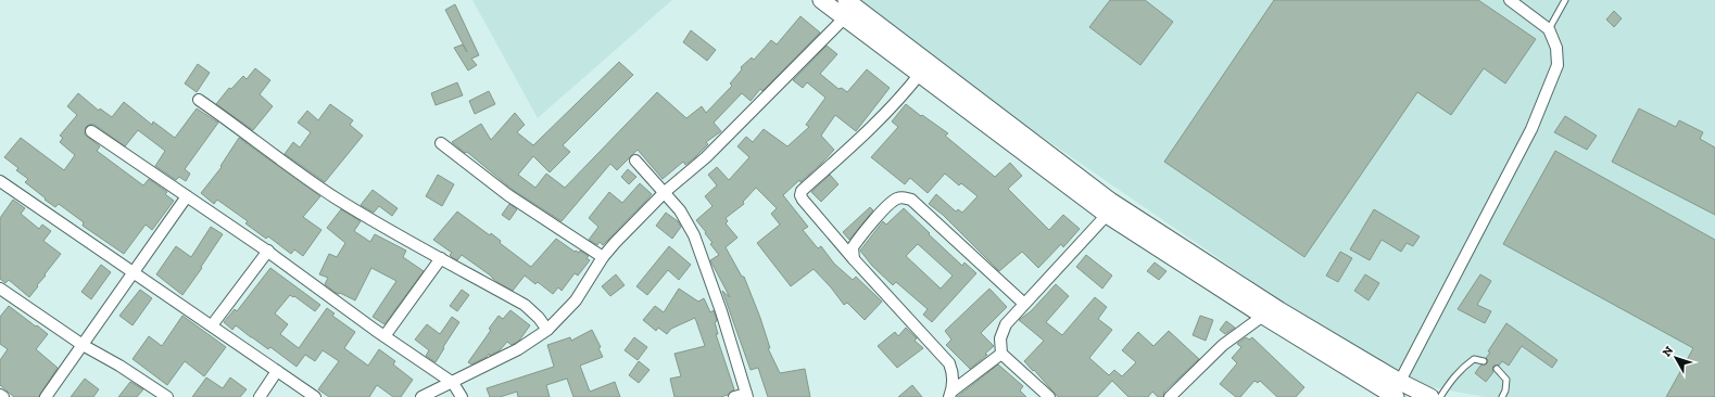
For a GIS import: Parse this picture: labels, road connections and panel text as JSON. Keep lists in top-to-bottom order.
{
  "north": "top left"
}
